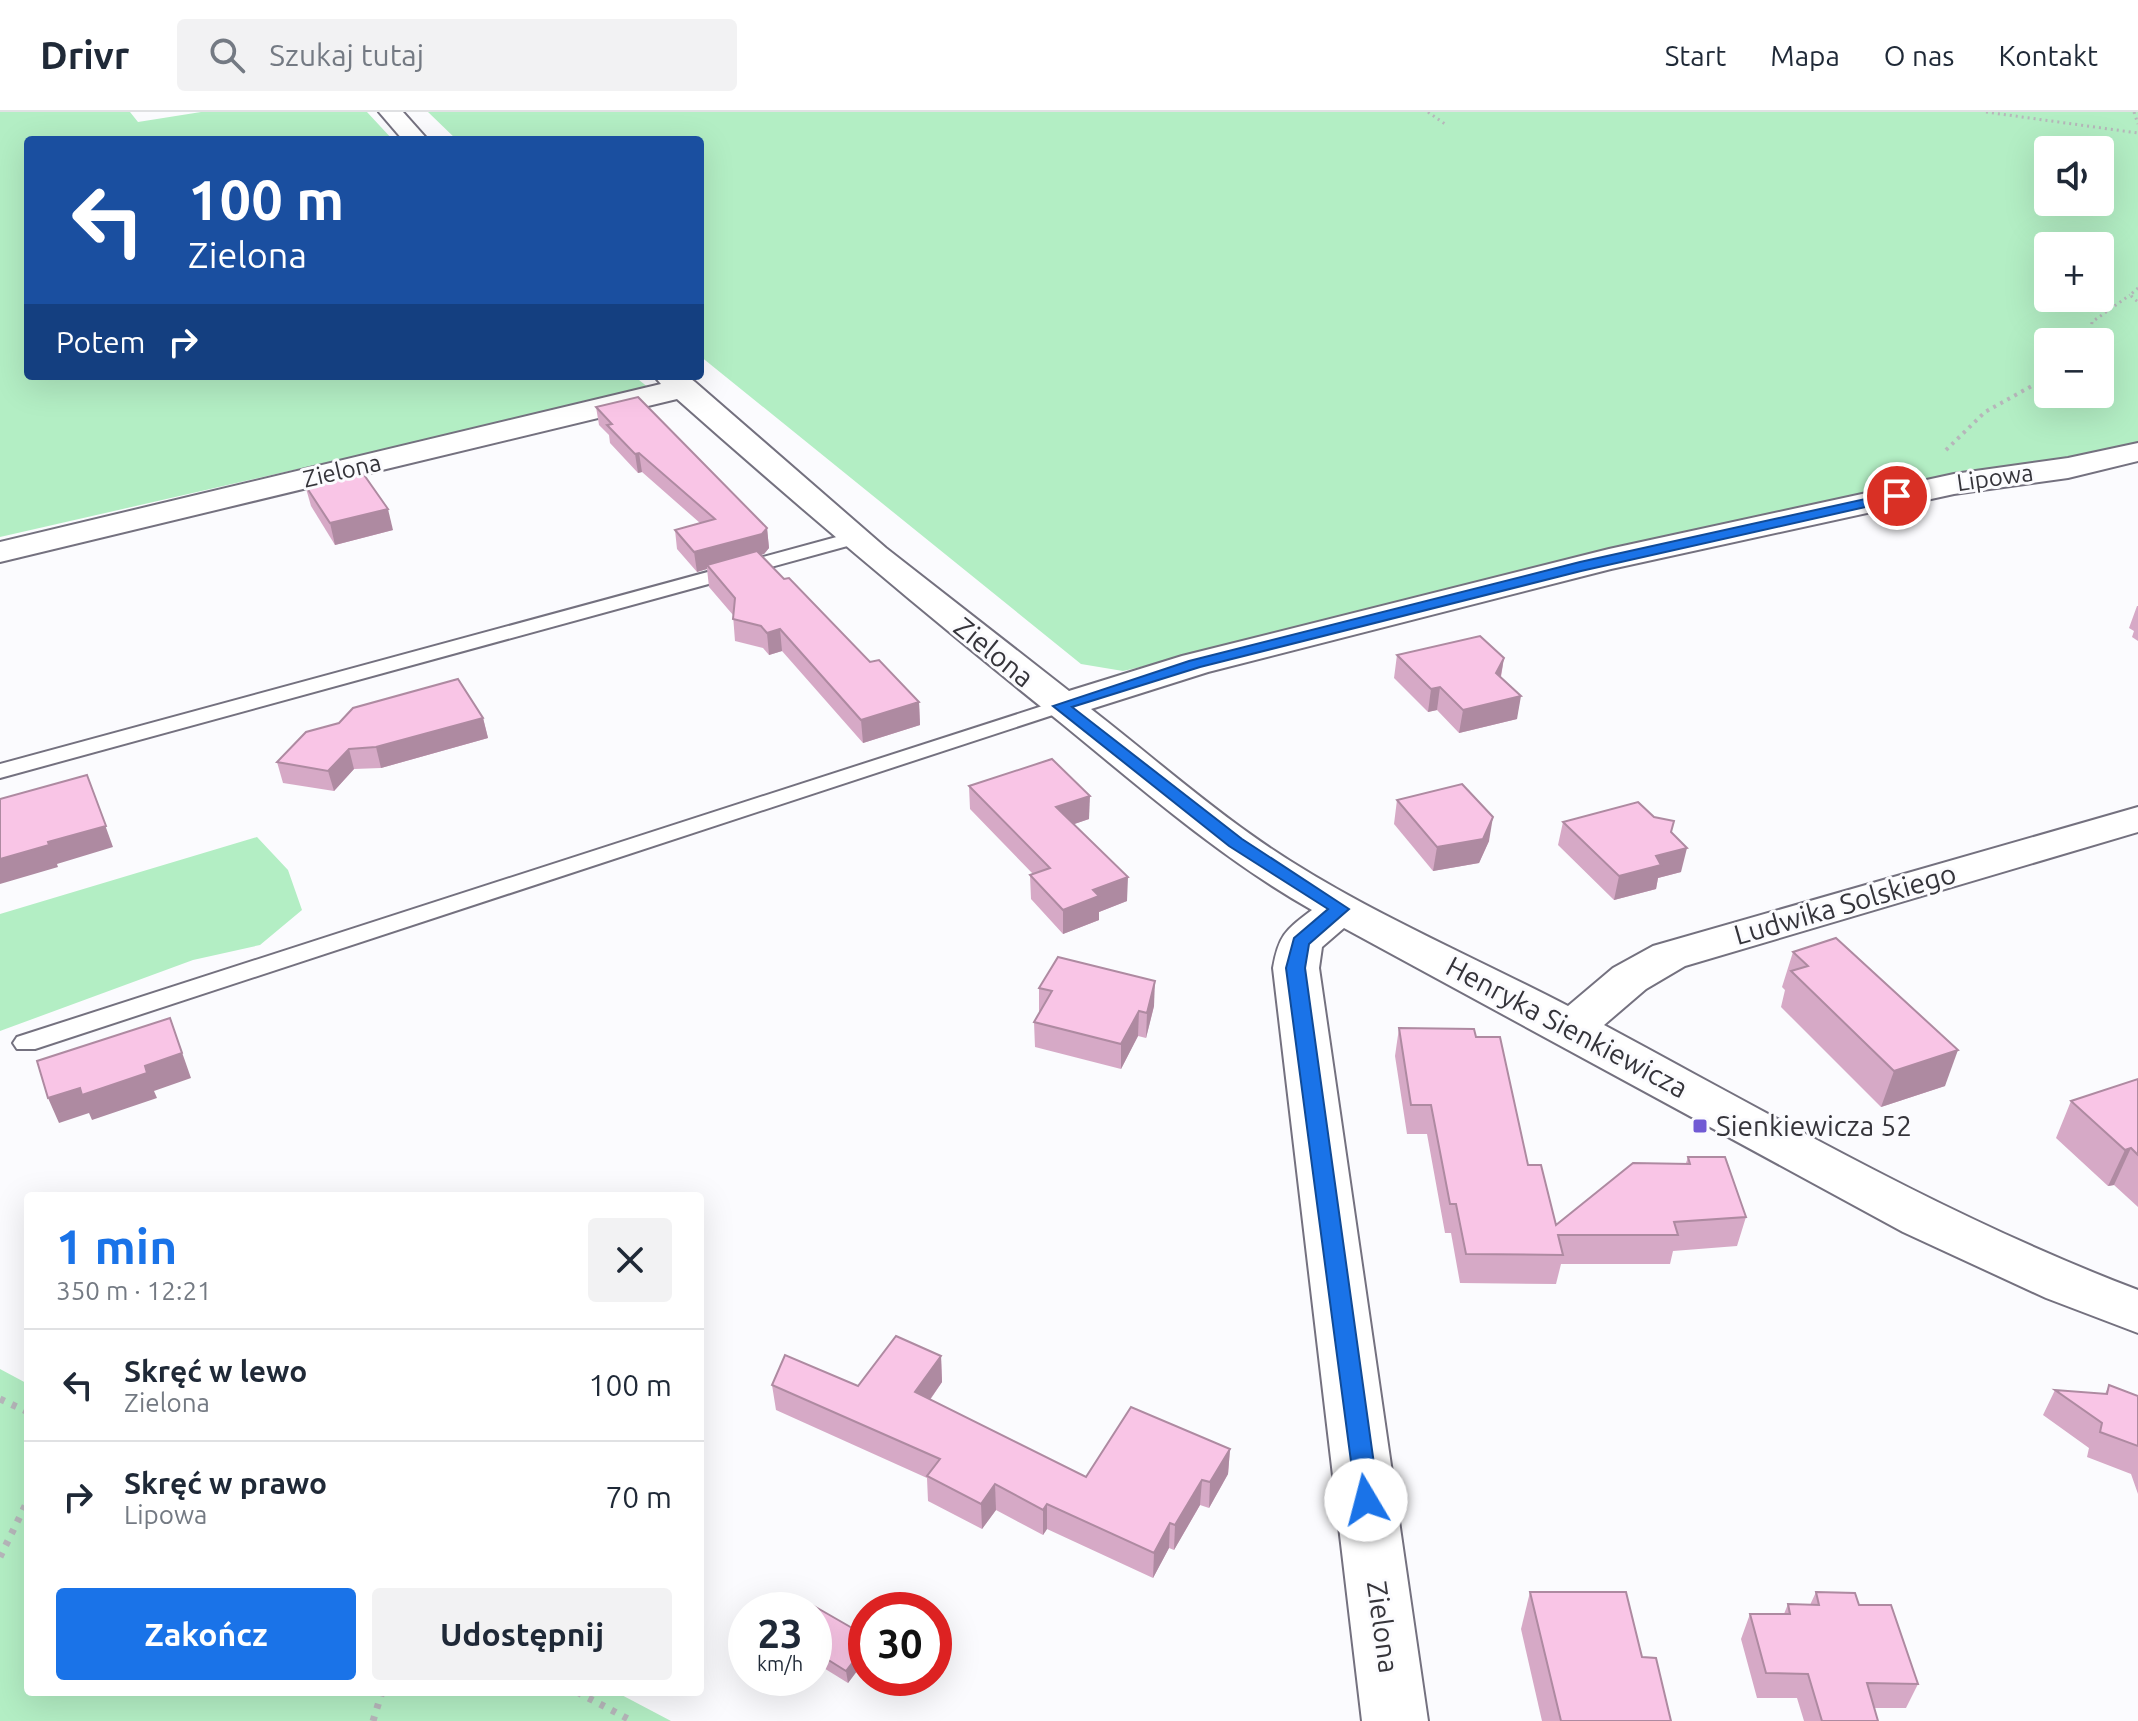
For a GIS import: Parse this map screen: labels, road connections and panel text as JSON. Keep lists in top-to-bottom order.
{
  "streets": {
    "street": [
      "Zielona",
      "Lipowa",
      "Ludwika Solskiego",
      "Henryka Sienkiewicza"
    ]
  },
  "crossings": [
    ["Zielona", "Lipowa"],
    ["Zielona", "Henryka Sienkiewicza"],
    ["Ludwika Solskiego", "Henryka Sienkiewicza"]
  ],
  "places": {
    "transit": ["Sienkiewicza 52"]
  },
  "page": {
    "header": "Drivr",
    "search": "Szukaj tutaj",
    "nav": [
      "Start",
      "Mapa",
      "O nas",
      "Kontakt"
    ],
    "map_buttons": ["+", "−"],
    "turn": ["100 m", "Zielona"],
    "then": "Potem",
    "heading": ["1 min", "350 m · 12:21"],
    "list": [
      {
        "name": "Skręć w lewo",
        "note": "Zielona",
        "value": "100 m"
      },
      {
        "name": "Skręć w prawo",
        "note": "Lipowa",
        "value": "70 m"
      }
    ],
    "buttons": ["Zakończ", "Udostępnij"],
    "speed": "23 km/h",
    "limit": "30"
  }
}
